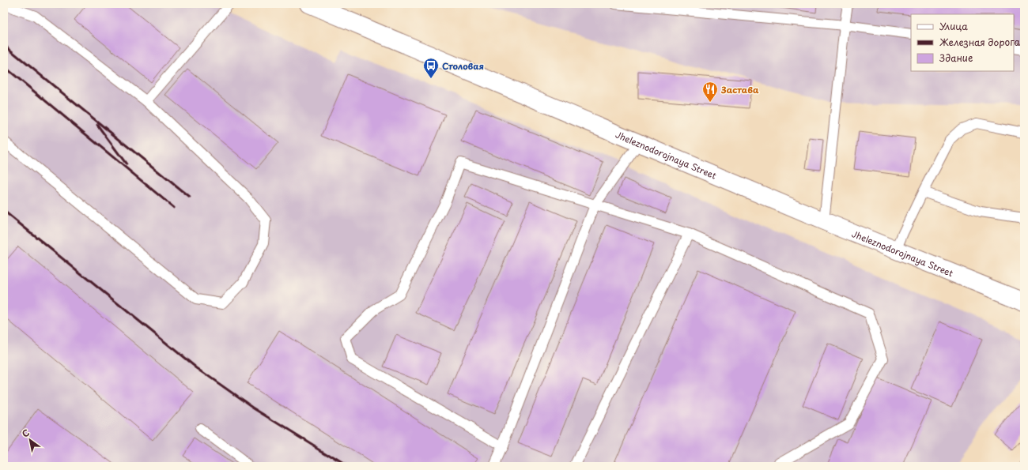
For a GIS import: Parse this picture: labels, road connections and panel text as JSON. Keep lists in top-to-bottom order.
{
  "streets": {
    "street": ["Jheleznodorojnaya Street"]
  },
  "places": {
    "bus stop": ["Столовая"],
    "restaurant": ["Застава"]
  },
  "legend": ["Улица", "Железная дорога", "Здание"],
  "north": "top left"
}
